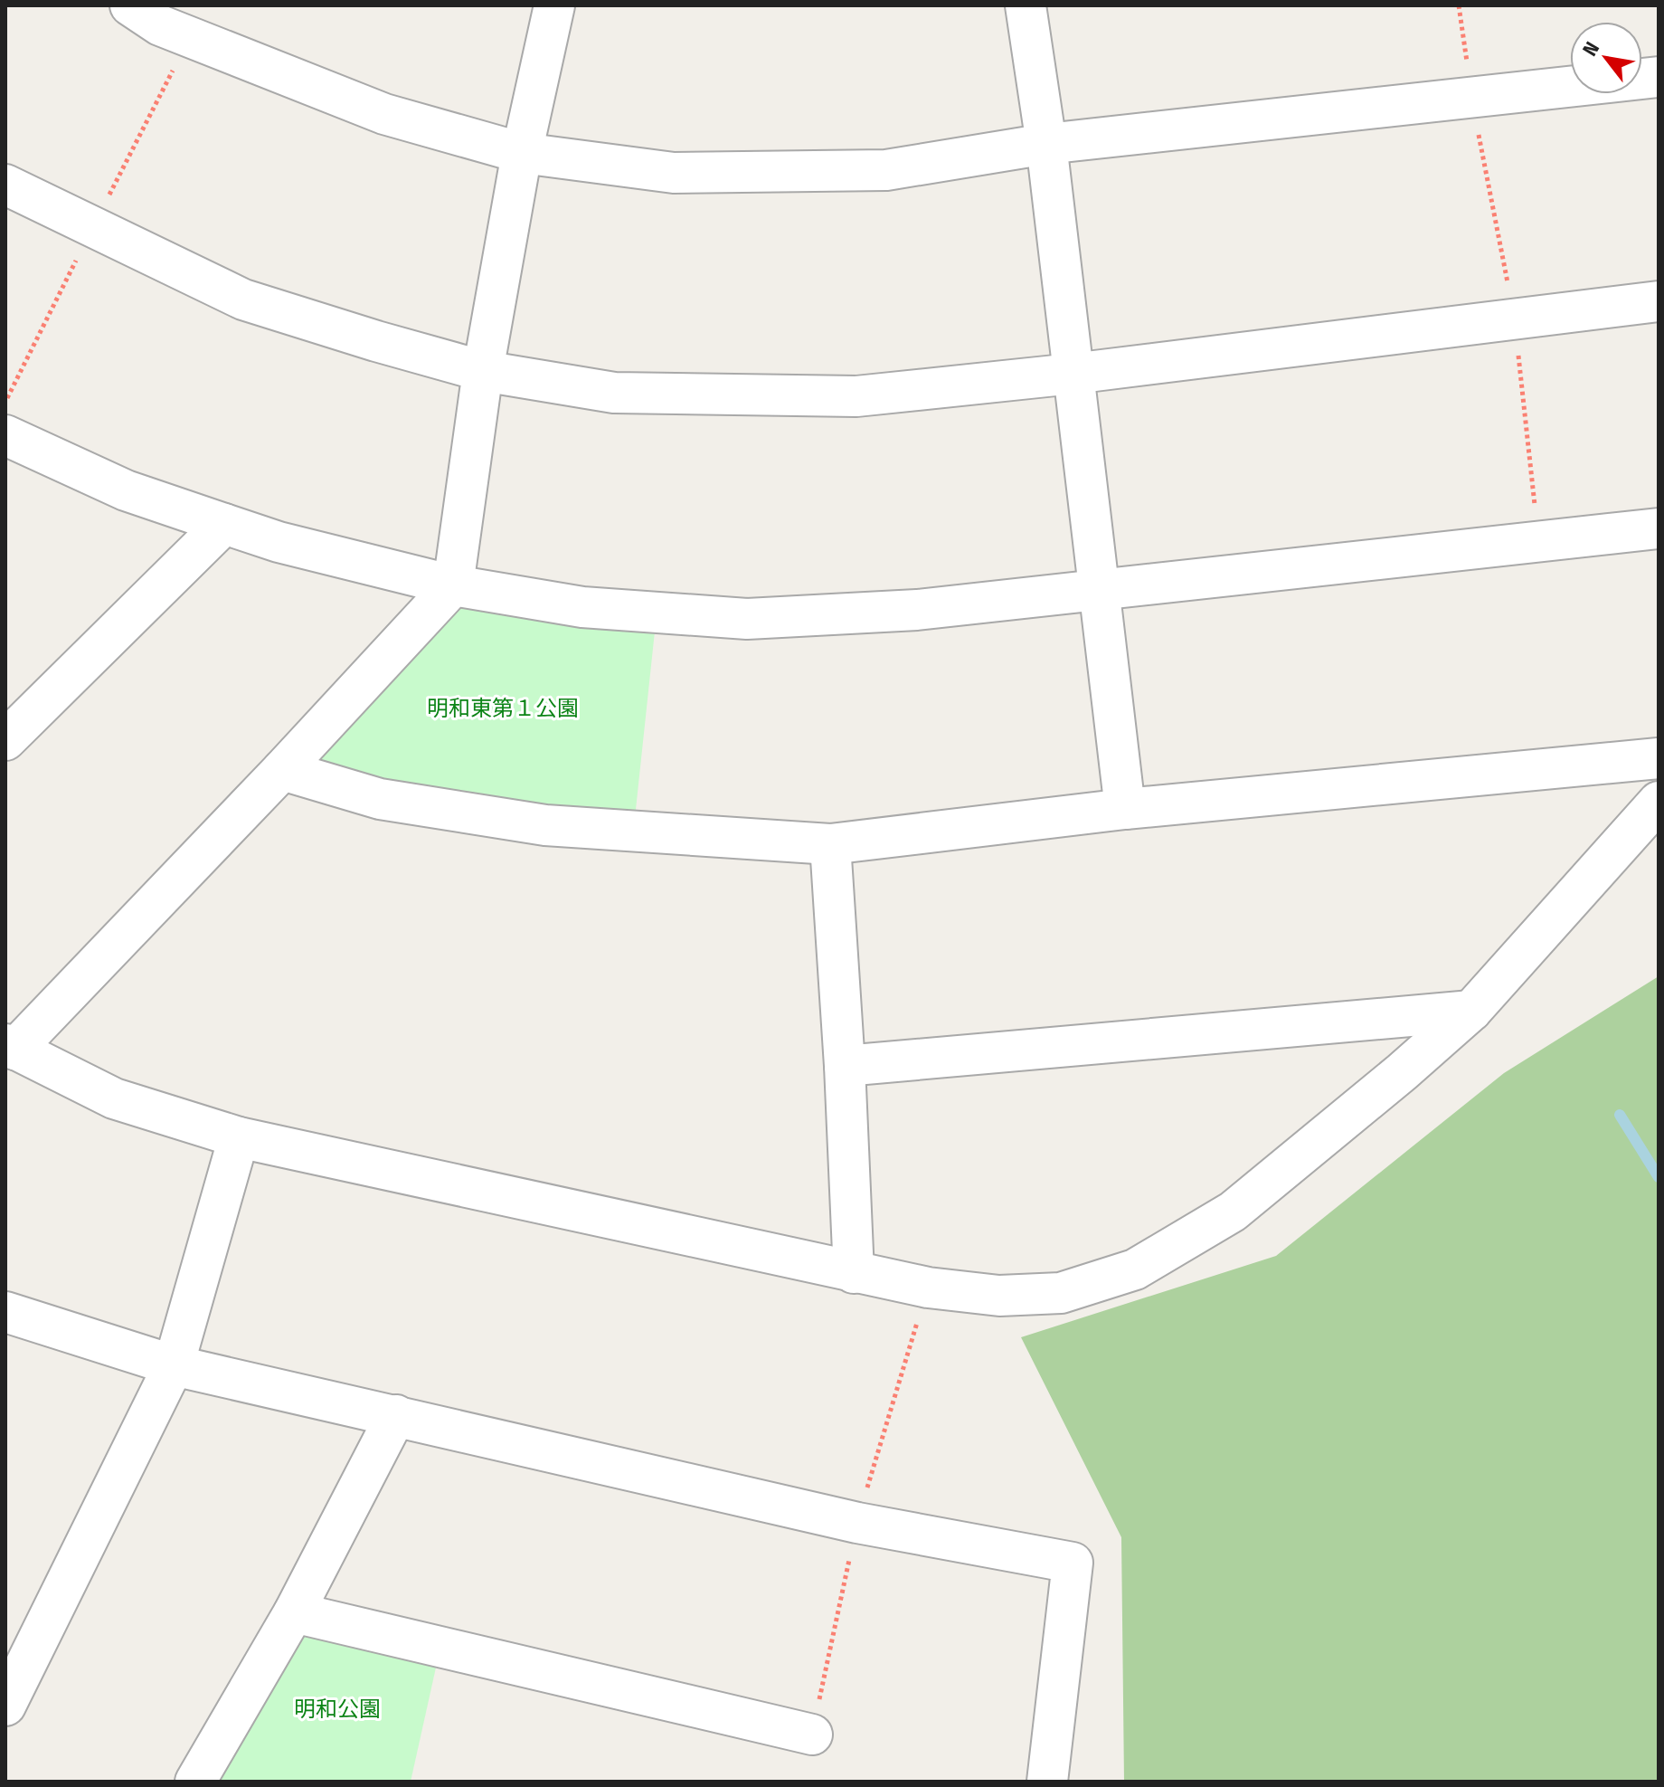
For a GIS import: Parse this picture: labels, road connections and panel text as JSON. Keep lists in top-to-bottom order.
{
  "parks": ["明和東第１公園", "明和公園"],
  "north": "top left"
}
